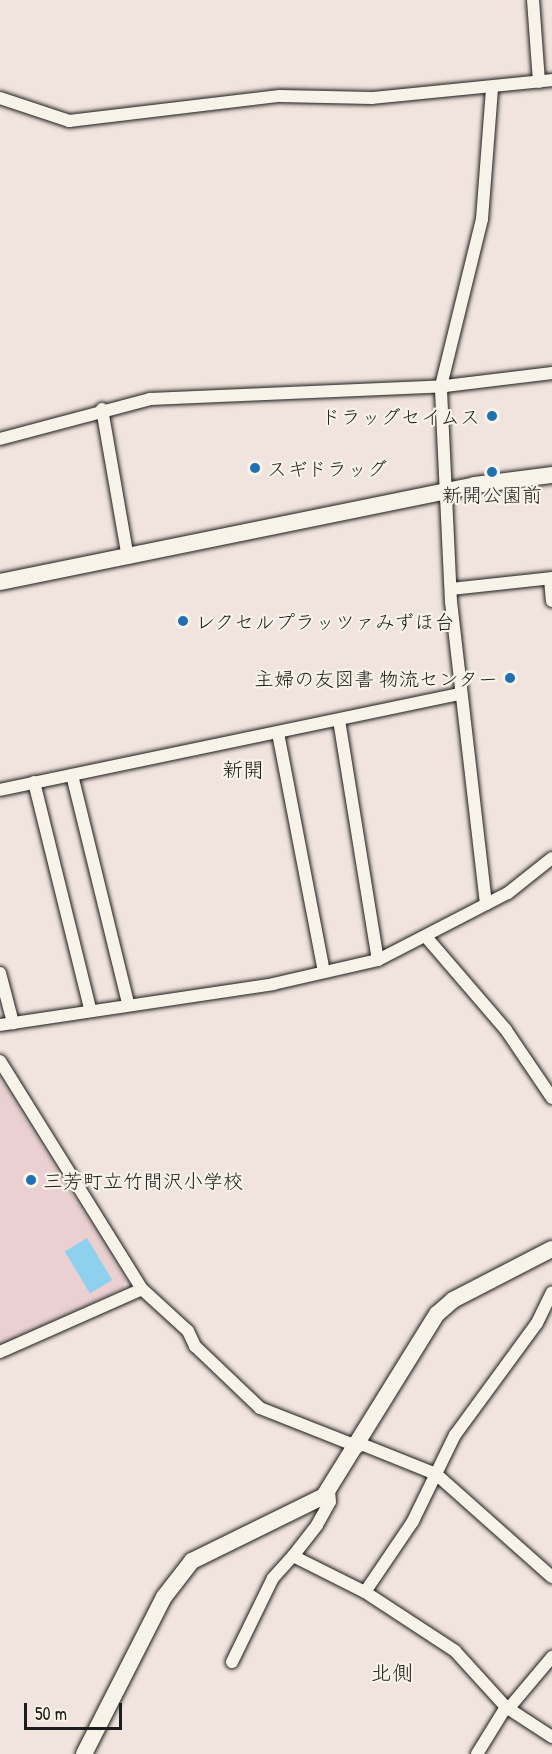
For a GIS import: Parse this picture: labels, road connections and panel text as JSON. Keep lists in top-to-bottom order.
{
  "districts": ["新開", "北側"],
  "places": [
    "ドラッグセイムス",
    "スギドラッグ",
    "新開公園前",
    "レクセルプラッツァみずほ台",
    "主婦の友図書 物流センター",
    "三芳町立竹間沢小学校"
  ],
  "scale_bar": "50 m"
}
